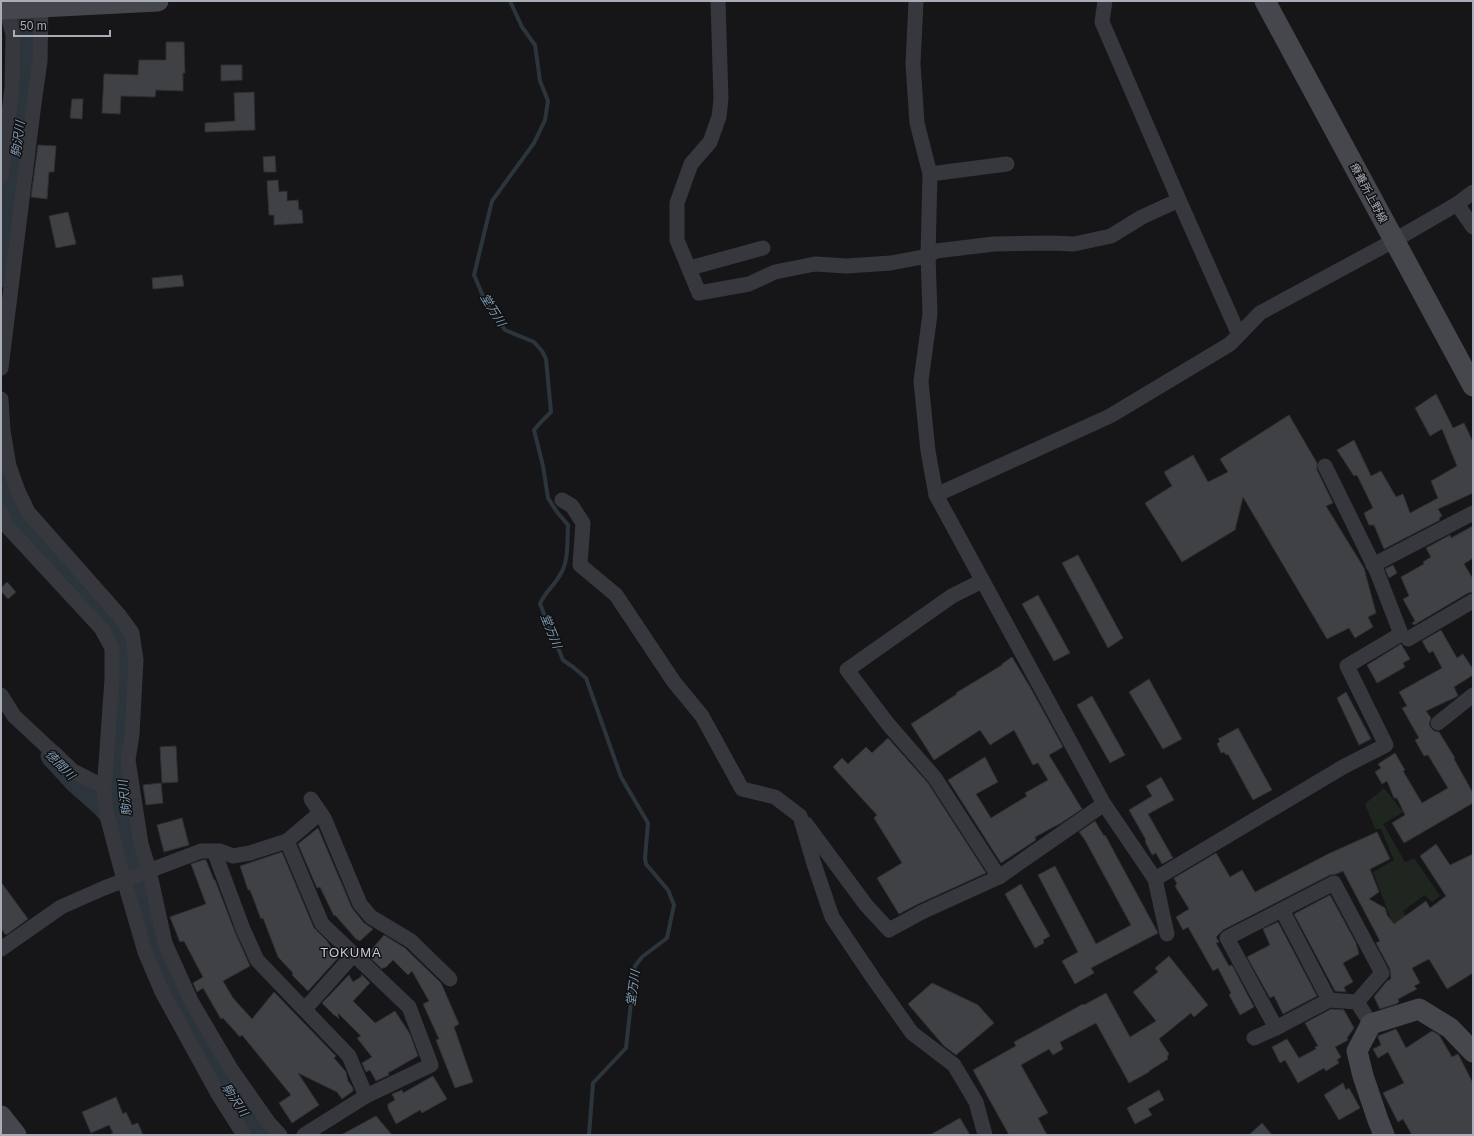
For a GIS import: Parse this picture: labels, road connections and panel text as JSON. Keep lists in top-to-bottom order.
{
  "streets": {
    "street": ["療養所上野線"]
  },
  "districts": ["TOKUMA"],
  "water": ["駒沢川", "堂万川", "徳間川"],
  "scale_bar": "50 m"
}
